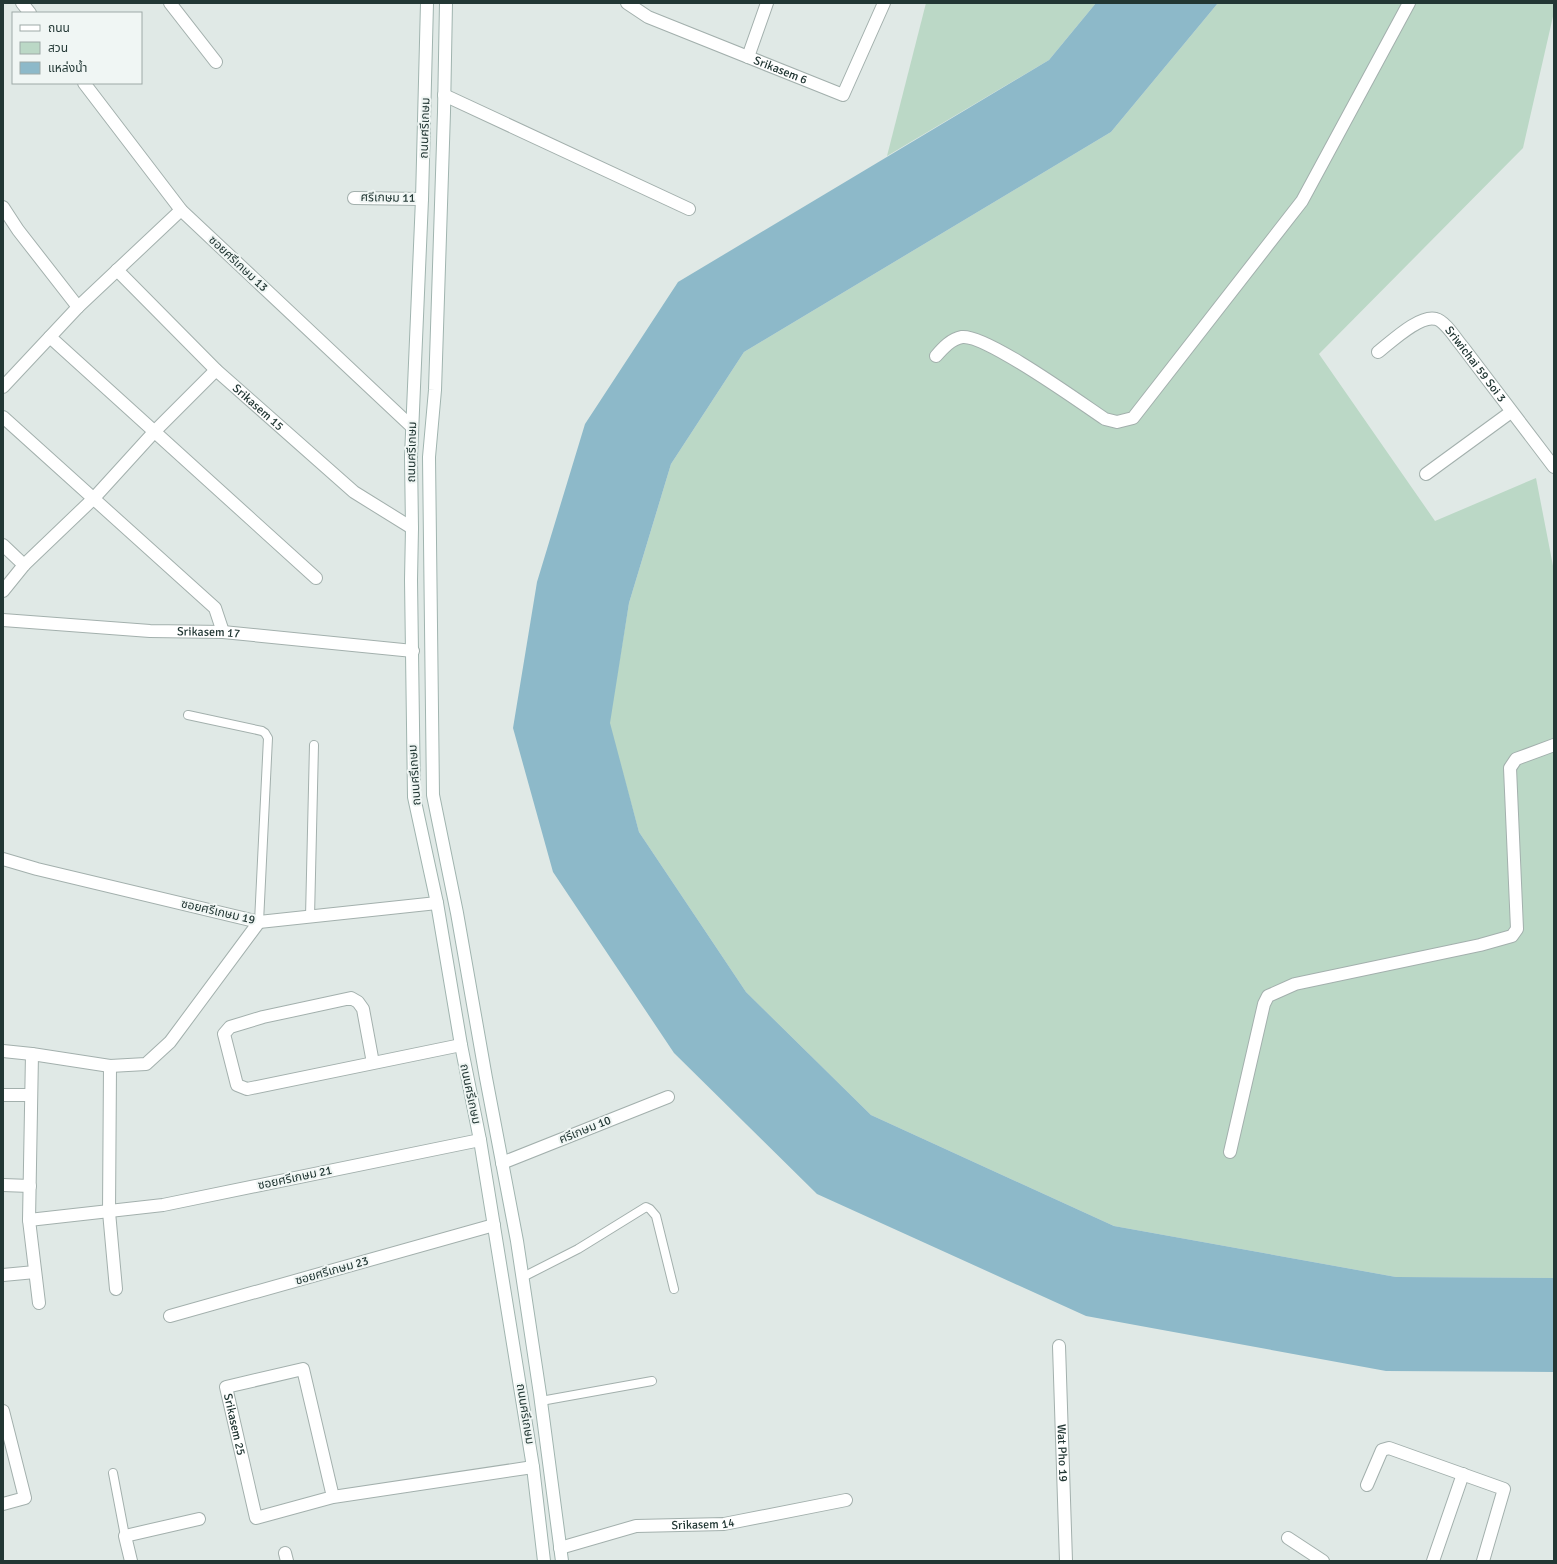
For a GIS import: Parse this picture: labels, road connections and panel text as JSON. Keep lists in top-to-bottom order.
{
  "streets": {
    "street": [
      "Srikasem 6",
      "ถนนศรีเกษม",
      "ศรีเกษม 11",
      "ซอยศรีเกษม 13",
      "Sriwichai 59 Soi 3",
      "Srikasem 15",
      "Srikasem 17",
      "ซอยศรีเกษม 19",
      "ศรีเกษม 10",
      "ซอยศรีเกษม 21",
      "ซอยศรีเกษม 23",
      "Srikasem 25",
      "Wat Pho 19",
      "Srikasem 14"
    ]
  },
  "crossings": [
    ["ถนนศรีเกษม", "ศรีเกษม 11"],
    ["ถนนศรีเกษม", "ซอยศรีเกษม 13"],
    ["ถนนศรีเกษม", "Srikasem 15"],
    ["ถนนศรีเกษม", "Srikasem 17"],
    ["ถนนศรีเกษม", "ซอยศรีเกษม 19"],
    ["ถนนศรีเกษม", "ศรีเกษม 10"],
    ["ถนนศรีเกษม", "ซอยศรีเกษม 21"],
    ["ถนนศรีเกษม", "ซอยศรีเกษม 23"],
    ["ถนนศรีเกษม", "Srikasem 25"],
    ["ถนนศรีเกษม", "Srikasem 14"]
  ],
  "legend": ["ถนน", "สวน", "แหล่งน้ำ"]
}
